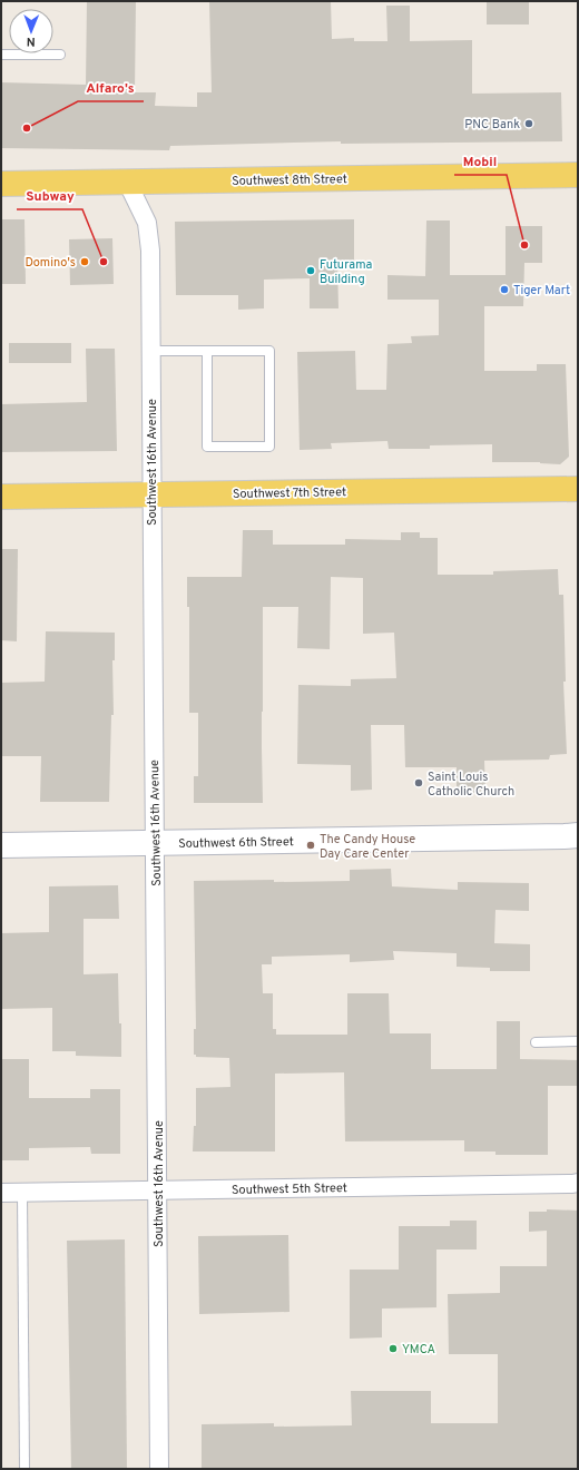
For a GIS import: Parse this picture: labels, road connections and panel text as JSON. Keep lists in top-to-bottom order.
{
  "streets": {
    "main road": ["Southwest 8th Street", "Southwest 7th Street"],
    "street": ["Southwest 16th Avenue", "Southwest 6th Street", "Southwest 5th Street"]
  },
  "crossings": [
    ["Southwest 8th Street", "Southwest 16th Avenue"],
    ["Southwest 16th Avenue", "Southwest 7th Street"],
    ["Southwest 16th Avenue", "Southwest 6th Street"],
    ["Southwest 16th Avenue", "Southwest 5th Street"]
  ],
  "places": [
    "PNC Bank",
    "Alfaro's",
    "Mobil",
    "Domino's",
    "Subway",
    "Futurama Building",
    "Tiger Mart",
    "Saint Louis Catholic Church",
    "The Candy House Day Care Center",
    "YMCA"
  ],
  "north": "bottom"
}
